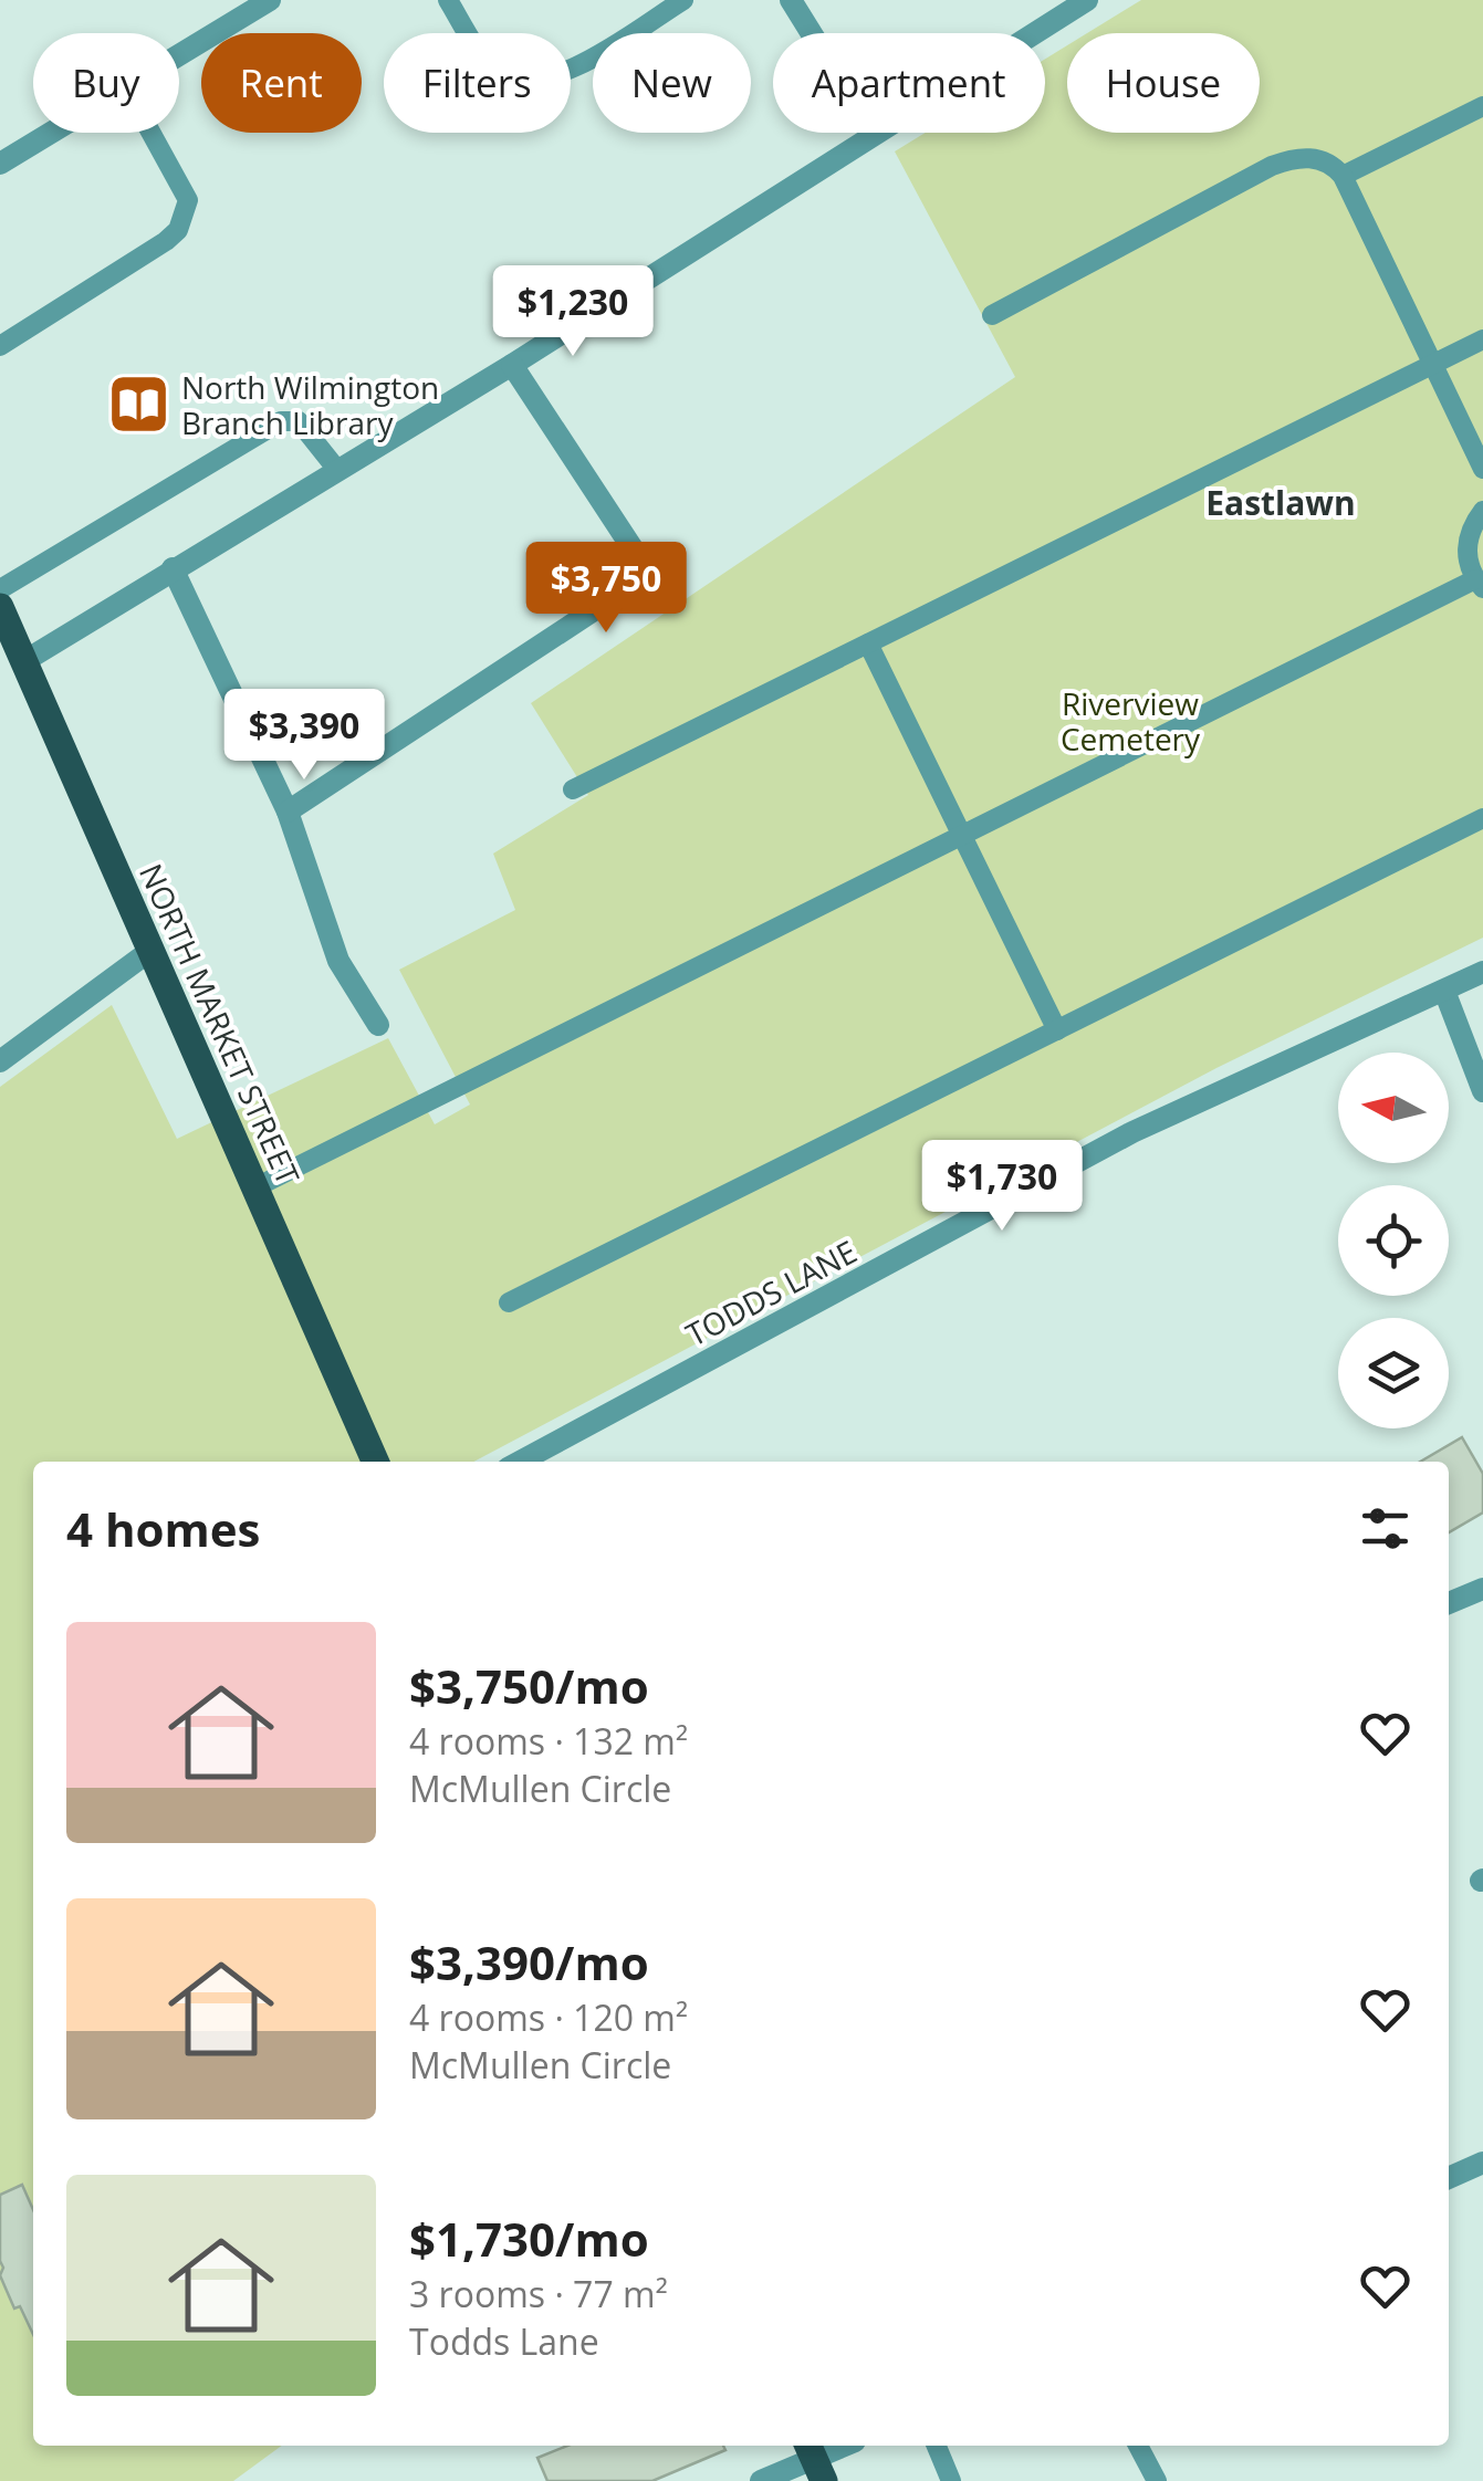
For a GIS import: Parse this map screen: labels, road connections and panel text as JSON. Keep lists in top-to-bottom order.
{
  "streets": {
    "main road": ["NORTH MARKET STREET"],
    "street": ["TODDS LANE"]
  },
  "districts": ["Eastlawn"],
  "parks": ["Riverview Cemetery"],
  "places": {
    "library": ["North Wilmington Branch Library"]
  },
  "north": "left",
  "page": {
    "chip": [
      "Buy",
      "Rent",
      "Filters",
      "New",
      "Apartment",
      "House"
    ],
    "price": [
      "$1,230",
      "$3,750",
      "$3,390",
      "$1,730"
    ],
    "heading": "4 homes",
    "list": [
      {
        "name": "$3,750/mo",
        "note": "4 rooms · 132 m² · McMullen Circle"
      },
      {
        "name": "$3,390/mo",
        "note": "4 rooms · 120 m² · McMullen Circle"
      },
      {
        "name": "$1,730/mo",
        "note": "3 rooms · 77 m² · Todds Lane"
      }
    ]
  }
}
